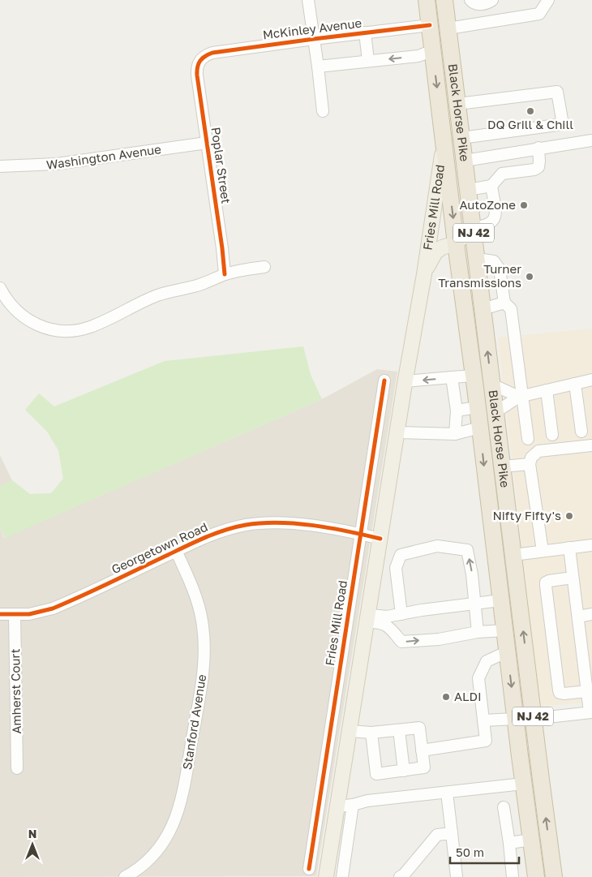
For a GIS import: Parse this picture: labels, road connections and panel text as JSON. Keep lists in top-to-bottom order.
{
  "streets": {
    "highway": ["Black Horse Pike", "NJ 42"],
    "main road": ["Fries Mill Road"],
    "street": [
      "McKinley Avenue",
      "Washington Avenue",
      "Poplar Street",
      "Georgetown Road",
      "Amherst Court",
      "Stanford Avenue"
    ]
  },
  "crossings": [
    ["McKinley Avenue", "Black Horse Pike"],
    ["McKinley Avenue", "Poplar Street"],
    ["Black Horse Pike", "Fries Mill Road"],
    ["Washington Avenue", "Poplar Street"],
    ["Fries Mill Road", "Georgetown Road"],
    ["Georgetown Road", "Amherst Court"],
    ["Georgetown Road", "Stanford Avenue"]
  ],
  "places": [
    "DQ Grill & Chill",
    "AutoZone",
    "Turner Transmissions",
    "Nifty Fifty's",
    "ALDI"
  ],
  "scale_bar": "50 m",
  "north": "top"
}
